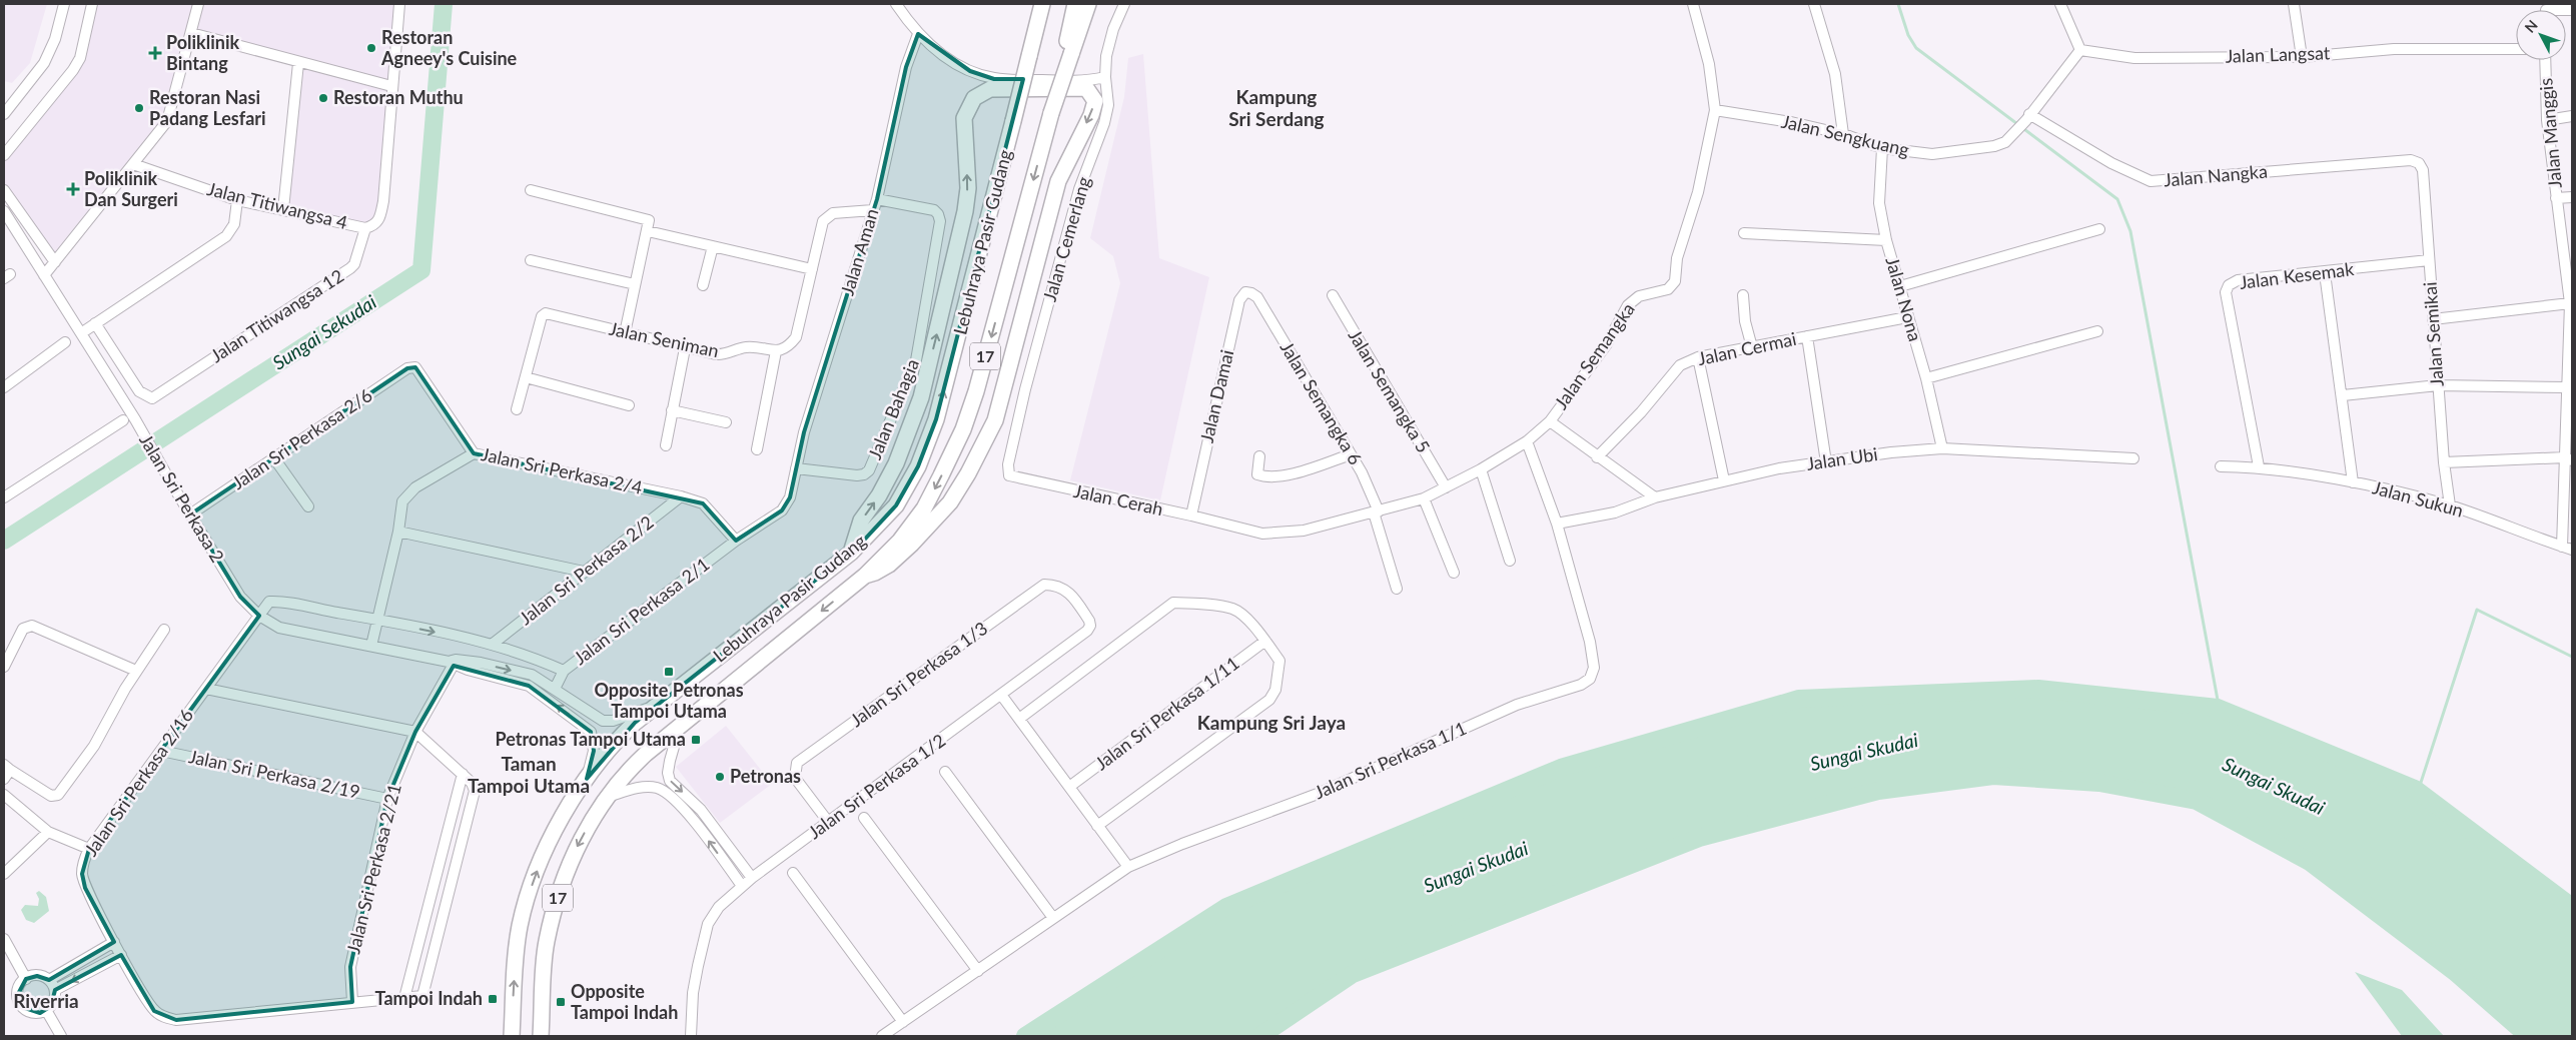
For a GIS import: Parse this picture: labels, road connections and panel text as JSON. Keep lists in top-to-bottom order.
{
  "streets": {
    "highway": ["Lebuhraya Pasir Gudang", "17"],
    "street": [
      "Jalan Langsat",
      "Jalan Manggis",
      "Jalan Sengkuang",
      "Jalan Nangka",
      "Jalan Titiwangsa 4",
      "Jalan Cemerlang",
      "Jalan Aman",
      "Jalan Kesemak",
      "Jalan Nona",
      "Jalan Titiwangsa 12",
      "Jalan Semikai",
      "Jalan Seniman",
      "Jalan Cermai",
      "Jalan Semangka",
      "Jalan Semangka 5",
      "Jalan Damai",
      "Jalan Semangka 6",
      "Jalan Bahagia",
      "Jalan Sri Perkasa 2/6",
      "Jalan Ubi",
      "Jalan Sri Perkasa 2/4",
      "Jalan Sri Perkasa 2",
      "Jalan Sukun",
      "Jalan Cerah",
      "Jalan Sri Perkasa 2/2",
      "Jalan Sri Perkasa 2/1",
      "Jalan Sri Perkasa 1/3",
      "Jalan Sri Perkasa 1/11",
      "Jalan Sri Perkasa 1/1",
      "Jalan Sri Perkasa 2/19",
      "Jalan Sri Perkasa 2/16",
      "Jalan Sri Perkasa 1/2",
      "Jalan Sri Perkasa 2/21"
    ]
  },
  "crossings": [
    ["Jalan Langsat", "Jalan Sengkuang"],
    ["Jalan Manggis", "Jalan Sukun"],
    ["Jalan Sengkuang", "Jalan Nangka"],
    ["Jalan Sengkuang", "Jalan Nona"],
    ["Jalan Sengkuang", "Jalan Semangka"],
    ["Jalan Nangka", "Jalan Semikai"],
    ["Jalan Titiwangsa 4", "Jalan Titiwangsa 12"],
    ["Jalan Cemerlang", "Jalan Cerah"],
    ["Lebuhraya Pasir Gudang", "Jalan Sri Perkasa 2"],
    ["Jalan Aman", "Jalan Bahagia"],
    ["Jalan Aman", "Jalan Sri Perkasa 2/1"],
    ["Jalan Kesemak", "Jalan Semikai"],
    ["Jalan Kesemak", "Jalan Sukun"],
    ["Jalan Nona", "Jalan Cermai"],
    ["Jalan Nona", "Jalan Ubi"],
    ["Jalan Semikai", "Jalan Sukun"],
    ["Jalan Semangka", "Jalan Semangka 5"],
    ["Jalan Semangka", "Jalan Semangka 6"],
    ["Jalan Semangka", "Jalan Cerah"],
    ["Jalan Semangka", "Jalan Sri Perkasa 1/1"],
    ["Jalan Damai", "Jalan Semangka 6"],
    ["Jalan Damai", "Jalan Cerah"],
    ["Jalan Sri Perkasa 2/6", "Jalan Sri Perkasa 2/4"],
    ["Jalan Sri Perkasa 2/6", "Jalan Sri Perkasa 2"],
    ["Jalan Ubi", "Jalan Sri Perkasa 1/1"],
    ["Jalan Sri Perkasa 2/4", "Jalan Sri Perkasa 2/2"],
    ["Jalan Sri Perkasa 2/4", "Jalan Sri Perkasa 2/1"],
    ["Jalan Sri Perkasa 2", "Jalan Sri Perkasa 2/1"],
    ["Jalan Sri Perkasa 2", "Jalan Sri Perkasa 2/16"],
    ["Jalan Sri Perkasa 2", "Jalan Sri Perkasa 2/21"],
    ["Jalan Sri Perkasa 2/2", "Jalan Sri Perkasa 2/1"],
    ["Jalan Sri Perkasa 2/2", "Jalan Sri Perkasa 2/16"],
    ["Jalan Sri Perkasa 1/3", "Jalan Sri Perkasa 1/2"],
    ["Jalan Sri Perkasa 2/19", "Jalan Sri Perkasa 2/16"],
    ["Jalan Sri Perkasa 2/19", "Jalan Sri Perkasa 2/21"],
    ["Jalan Sri Perkasa 2/16", "Jalan Sri Perkasa 2/21"]
  ],
  "districts": [
    "Kampung Sri Serdang",
    "Kampung Sri Jaya",
    "Taman Tampoi Utama",
    "Riverria"
  ],
  "water": ["Sungai Sekudai", "Sungai Skudai"],
  "places": {
    "other": [
      "Restoran Agneey's Cuisine",
      "Restoran Muthu",
      "Restoran Nasi Padang Lesfari",
      "Petronas"
    ],
    "health": ["Poliklinik Bintang", "Poliklinik Dan Surgeri"],
    "transit": [
      "Opposite Petronas Tampoi Utama",
      "Petronas Tampoi Utama",
      "Tampoi Indah",
      "Opposite Tampoi Indah"
    ]
  },
  "north": "top left"
}
